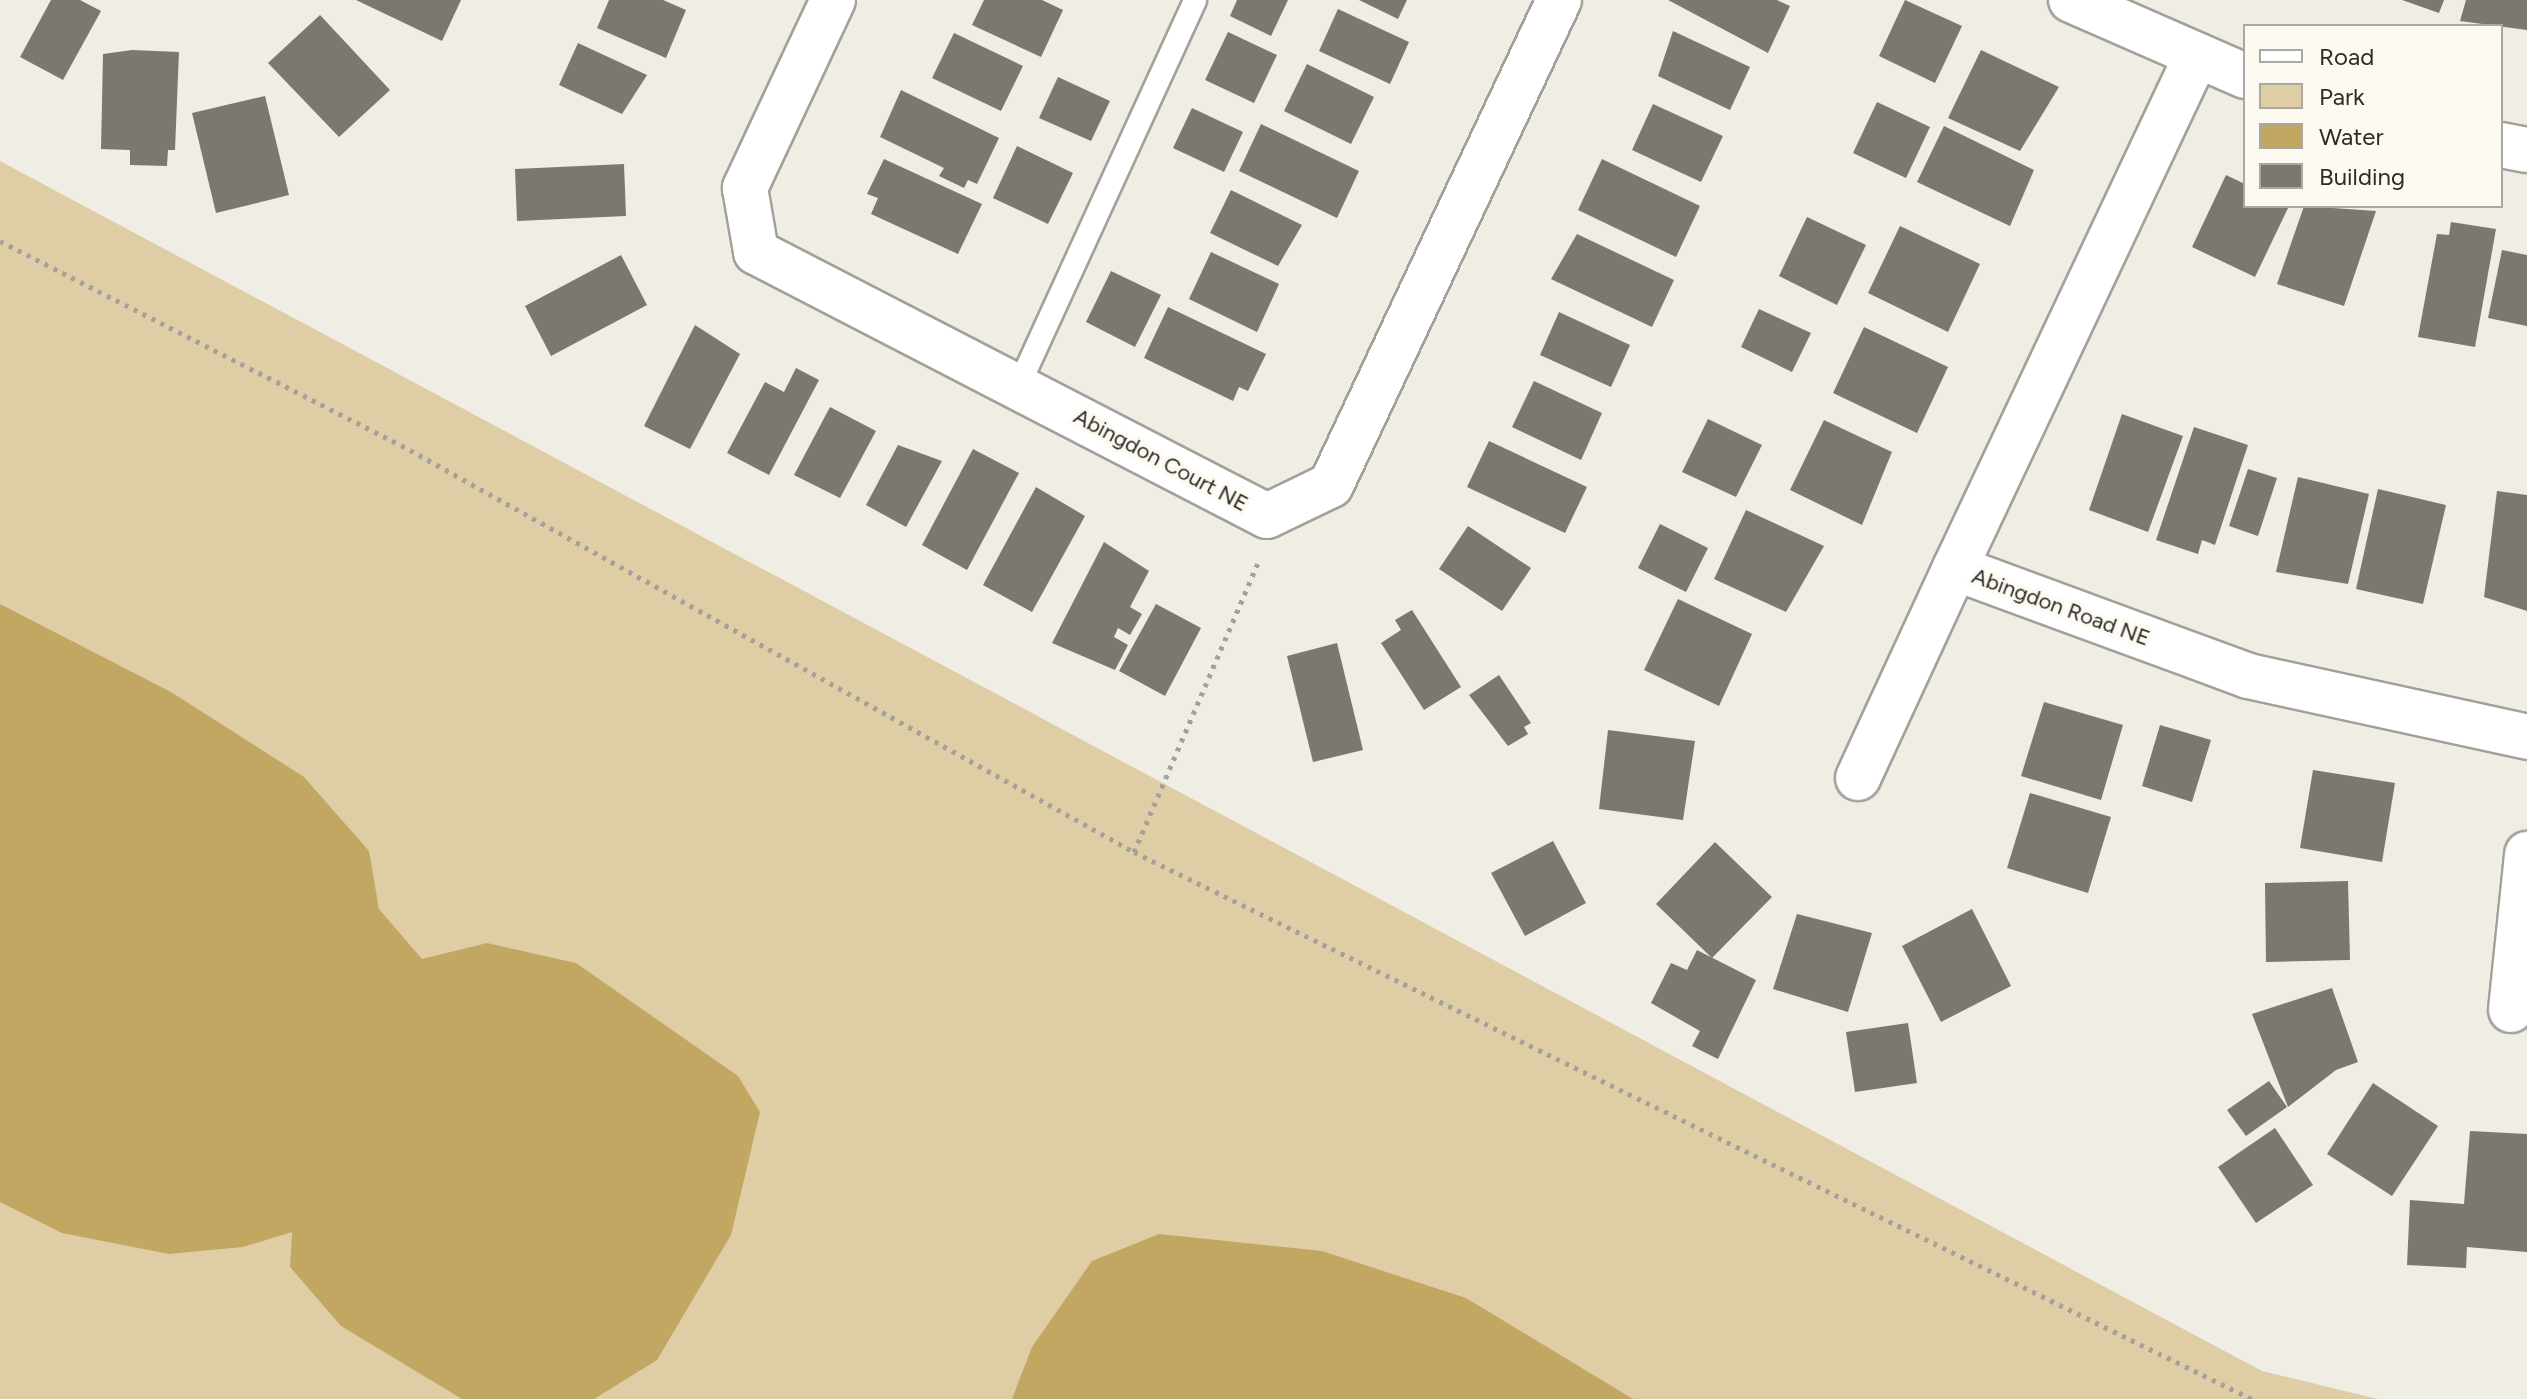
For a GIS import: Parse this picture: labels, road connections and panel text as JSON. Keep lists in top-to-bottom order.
{
  "streets": {
    "street": ["Abingdon Court NE", "Abingdon Road NE"]
  },
  "legend": [
    "Road",
    "Park",
    "Water",
    "Building"
  ]
}
